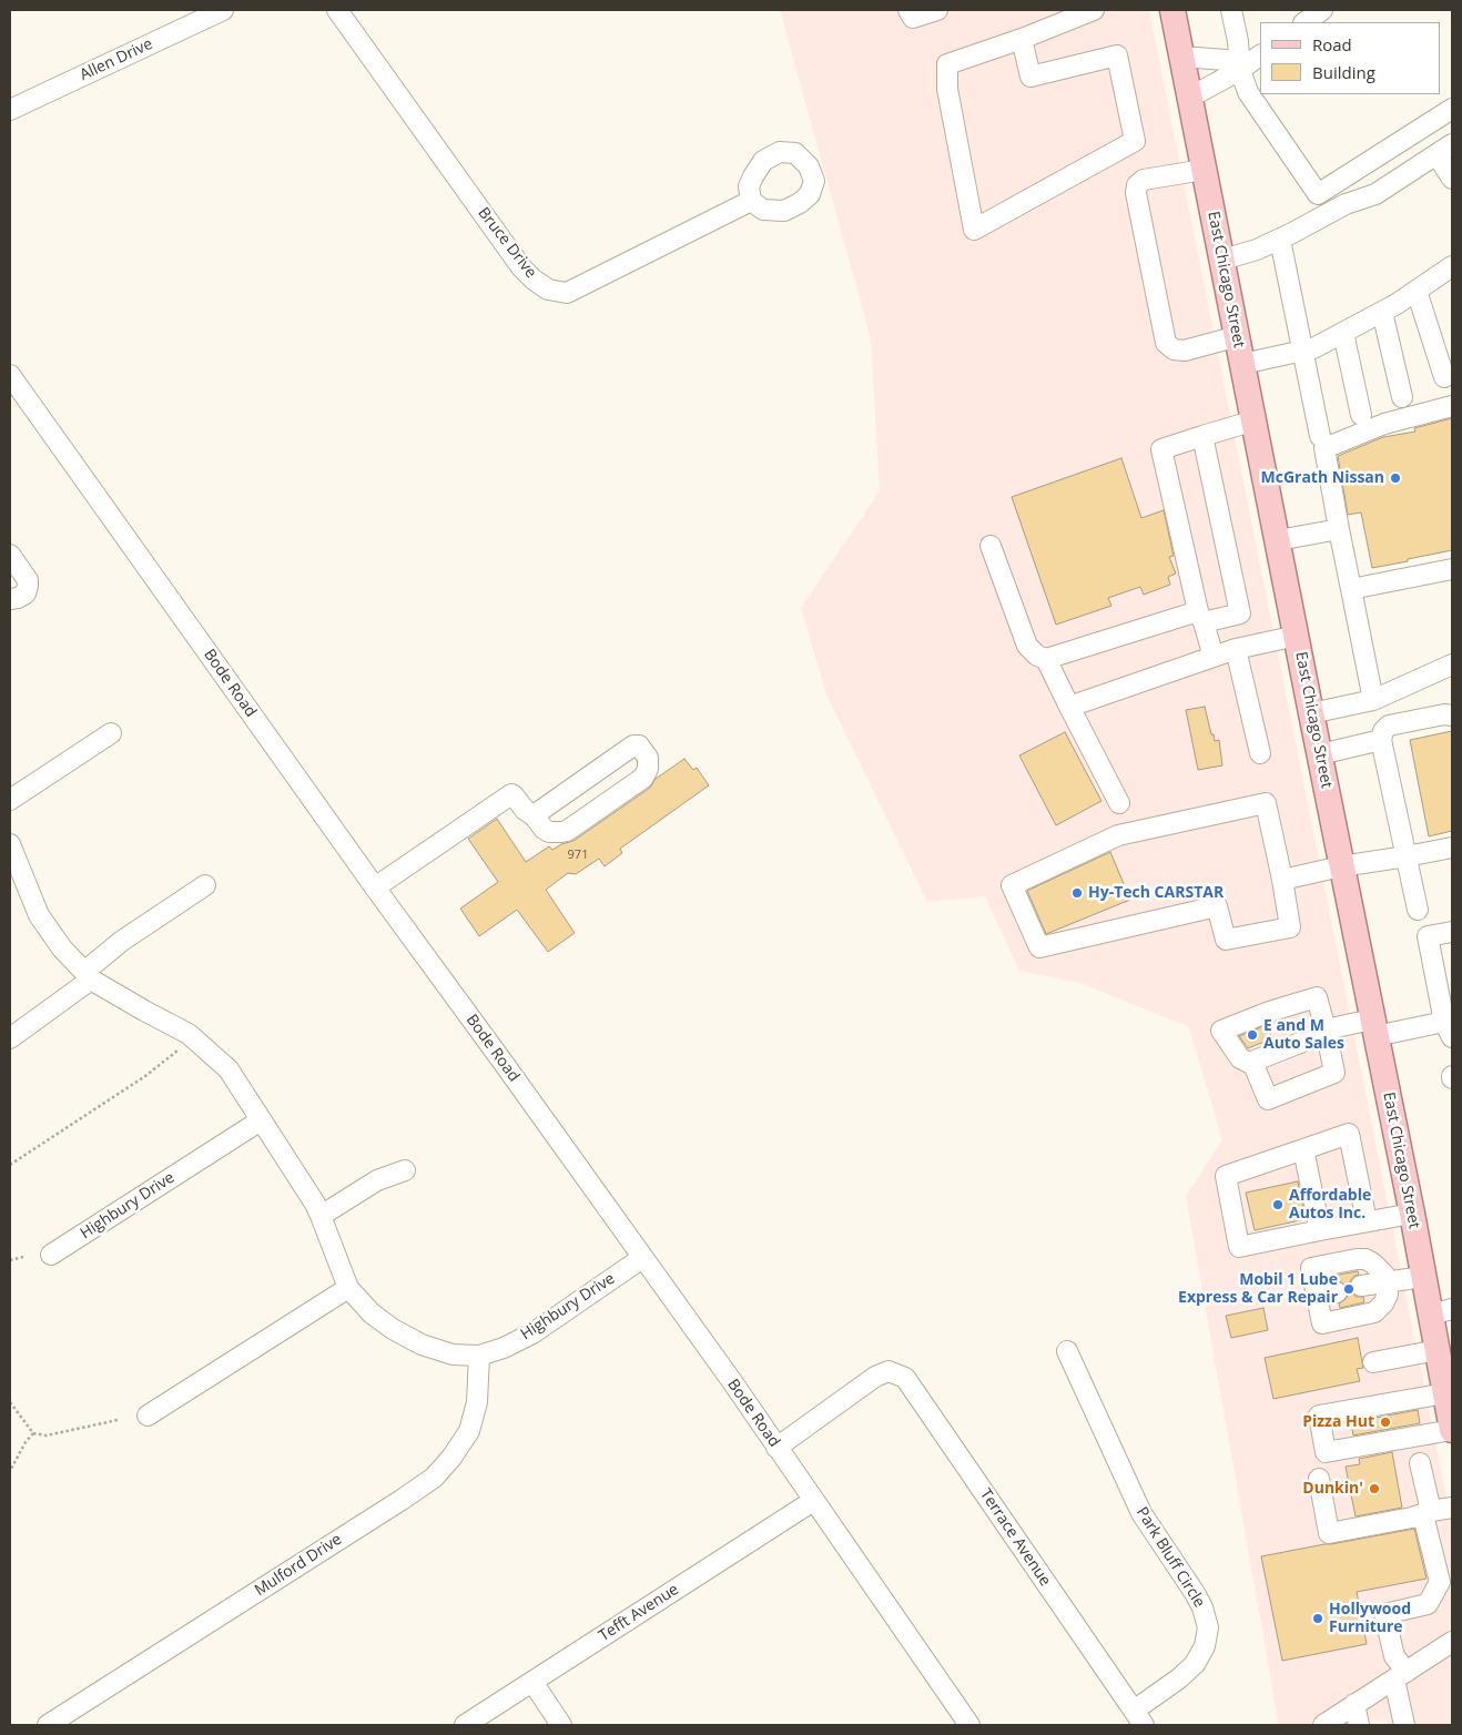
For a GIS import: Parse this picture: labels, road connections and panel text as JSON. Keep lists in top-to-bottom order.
{
  "streets": {
    "main road": ["East Chicago Street"],
    "street": [
      "Allen Drive",
      "Bruce Drive",
      "Bode Road",
      "Highbury Drive",
      "Terrace Avenue",
      "Park Bluff Circle",
      "Mulford Drive",
      "Tefft Avenue"
    ]
  },
  "crossings": [
    ["Bode Road", "Highbury Drive"],
    ["Bode Road", "Terrace Avenue"],
    ["Bode Road", "Tefft Avenue"],
    ["Highbury Drive", "Mulford Drive"],
    ["Terrace Avenue", "Park Bluff Circle"]
  ],
  "places": [
    "McGrath Nissan",
    "Hy-Tech CARSTAR",
    "E and M Auto Sales",
    "Affordable Autos Inc.",
    "Mobil 1 Lube Express & Car Repair",
    "Pizza Hut",
    "Dunkin'",
    "Hollywood Furniture"
  ],
  "house_numbers": ["971"],
  "legend": ["Road", "Building"]
}
